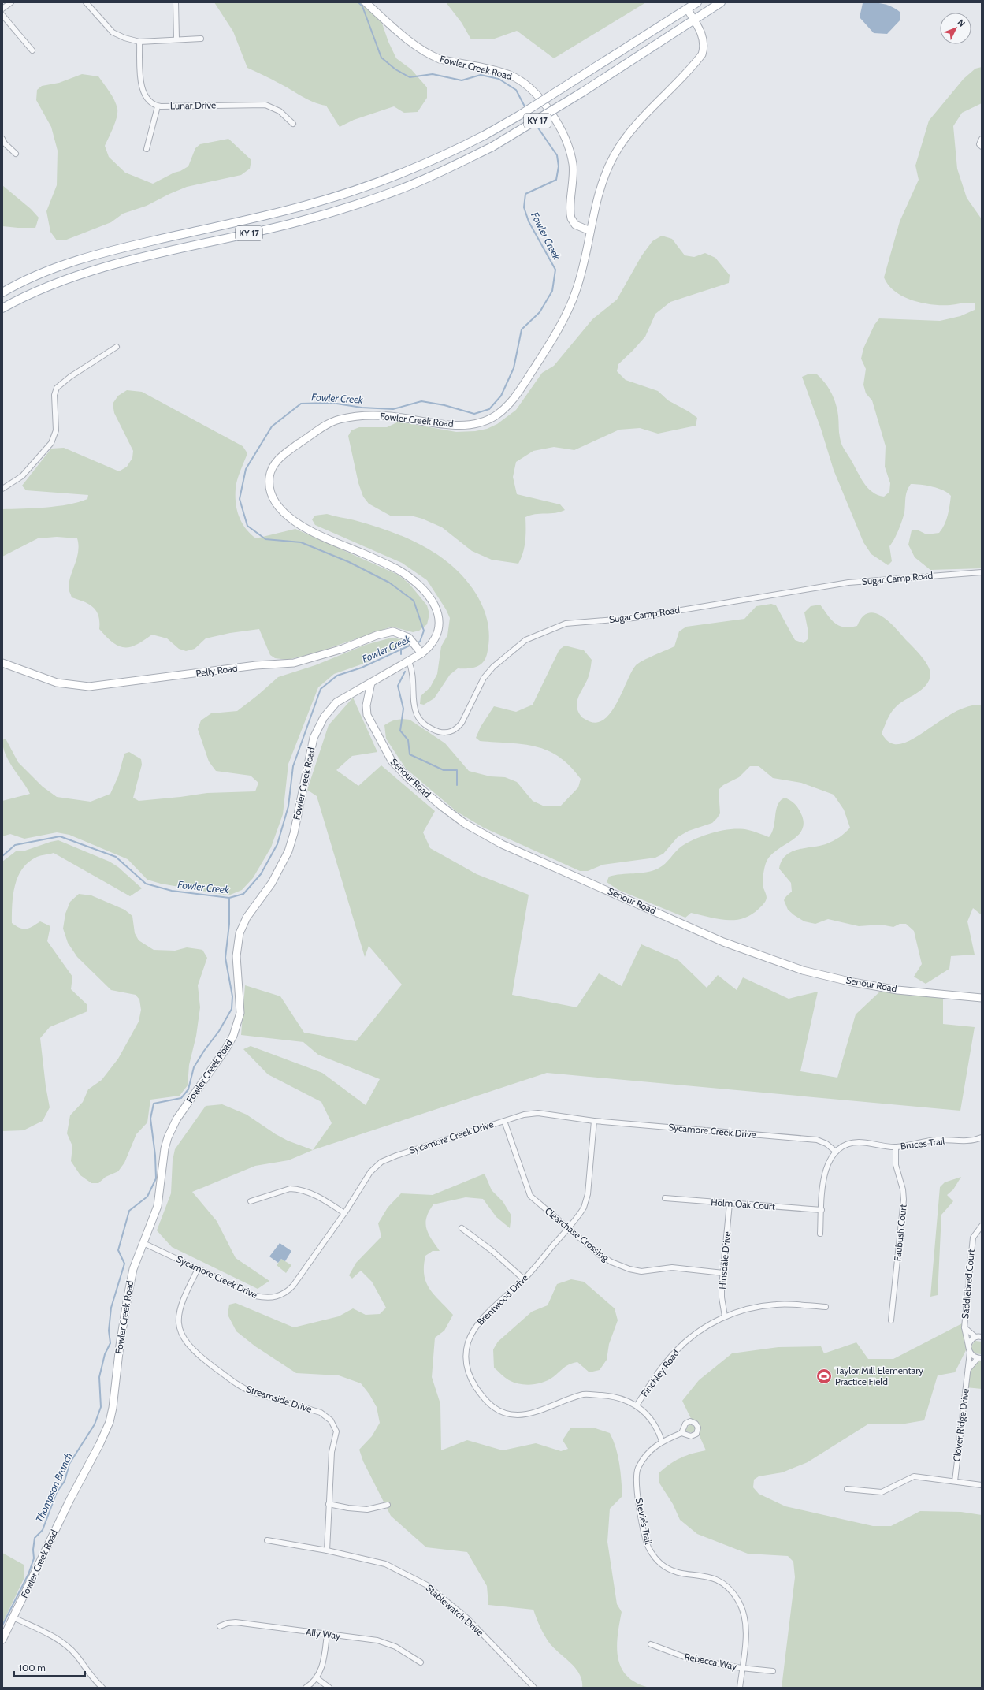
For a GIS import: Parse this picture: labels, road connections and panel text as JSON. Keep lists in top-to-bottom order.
{
  "streets": {
    "main road": [
      "Fowler Creek Road",
      "KY 17",
      "Pelly Road",
      "Senour Road"
    ],
    "street": [
      "Lunar Drive",
      "Sugar Camp Road",
      "Sycamore Creek Drive",
      "Bruces Trail",
      "Holm Oak Court",
      "Faubush Court",
      "Clearchase Crossing",
      "Hinsdale Drive",
      "Saddlebred Court",
      "Brentwood Drive",
      "Finchley Road",
      "Streamside Drive",
      "Clover Ridge Drive",
      "Stevie’s Trail",
      "Stablewatch Drive",
      "Ally Way",
      "Rebecca Way"
    ]
  },
  "crossings": [
    ["Fowler Creek Road", "KY 17"],
    ["Fowler Creek Road", "Sugar Camp Road"],
    ["Fowler Creek Road", "Pelly Road"],
    ["Fowler Creek Road", "Senour Road"],
    ["Fowler Creek Road", "Sycamore Creek Drive"],
    ["Sycamore Creek Drive", "Bruces Trail"],
    ["Sycamore Creek Drive", "Clearchase Crossing"],
    ["Sycamore Creek Drive", "Brentwood Drive"],
    ["Sycamore Creek Drive", "Streamside Drive"],
    ["Bruces Trail", "Holm Oak Court"],
    ["Bruces Trail", "Faubush Court"],
    ["Holm Oak Court", "Hinsdale Drive"],
    ["Clearchase Crossing", "Hinsdale Drive"],
    ["Clearchase Crossing", "Brentwood Drive"],
    ["Hinsdale Drive", "Finchley Road"],
    ["Saddlebred Court", "Clover Ridge Drive"],
    ["Brentwood Drive", "Finchley Road"],
    ["Brentwood Drive", "Stevie’s Trail"],
    ["Streamside Drive", "Stablewatch Drive"],
    ["Stevie’s Trail", "Rebecca Way"]
  ],
  "water": ["Fowler Creek", "Thompson Branch"],
  "places": {
    "sports": ["Taylor Mill Elementary Practice Field"]
  },
  "scale_bar": "100 m",
  "north": "top right"
}
